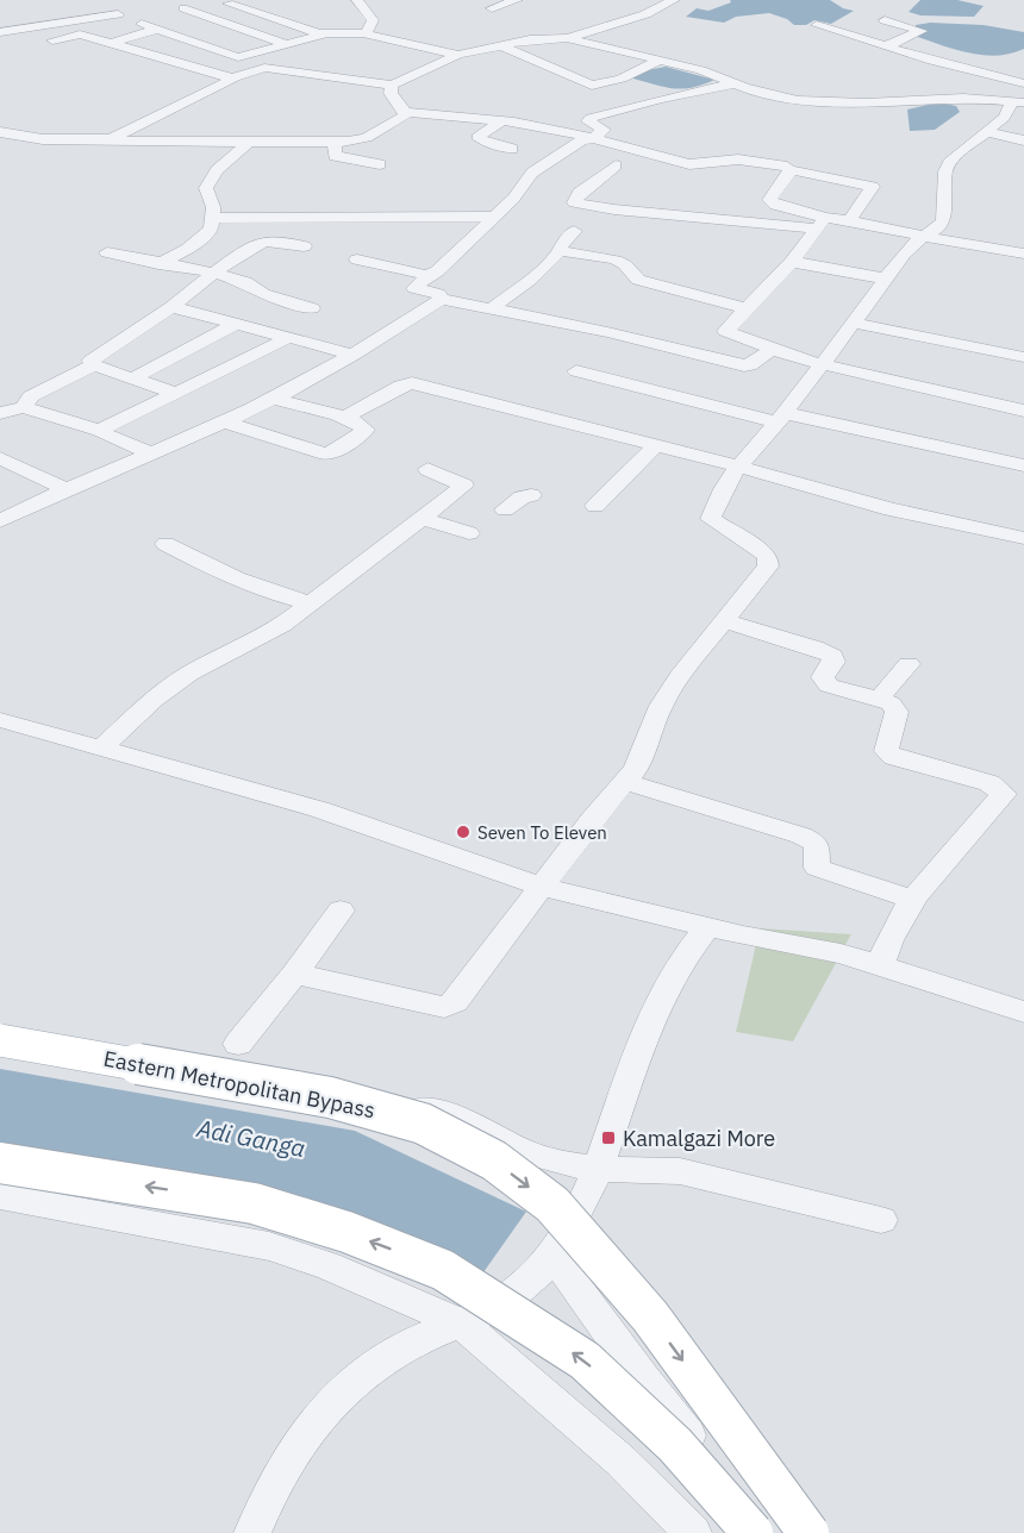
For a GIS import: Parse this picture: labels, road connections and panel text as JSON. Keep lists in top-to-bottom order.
{
  "streets": {
    "main road": ["Eastern Metropolitan Bypass"]
  },
  "water": ["Adi Ganga"],
  "places": {
    "other": ["Seven To Eleven"],
    "transit": ["Kamalgazi More"]
  }
}
